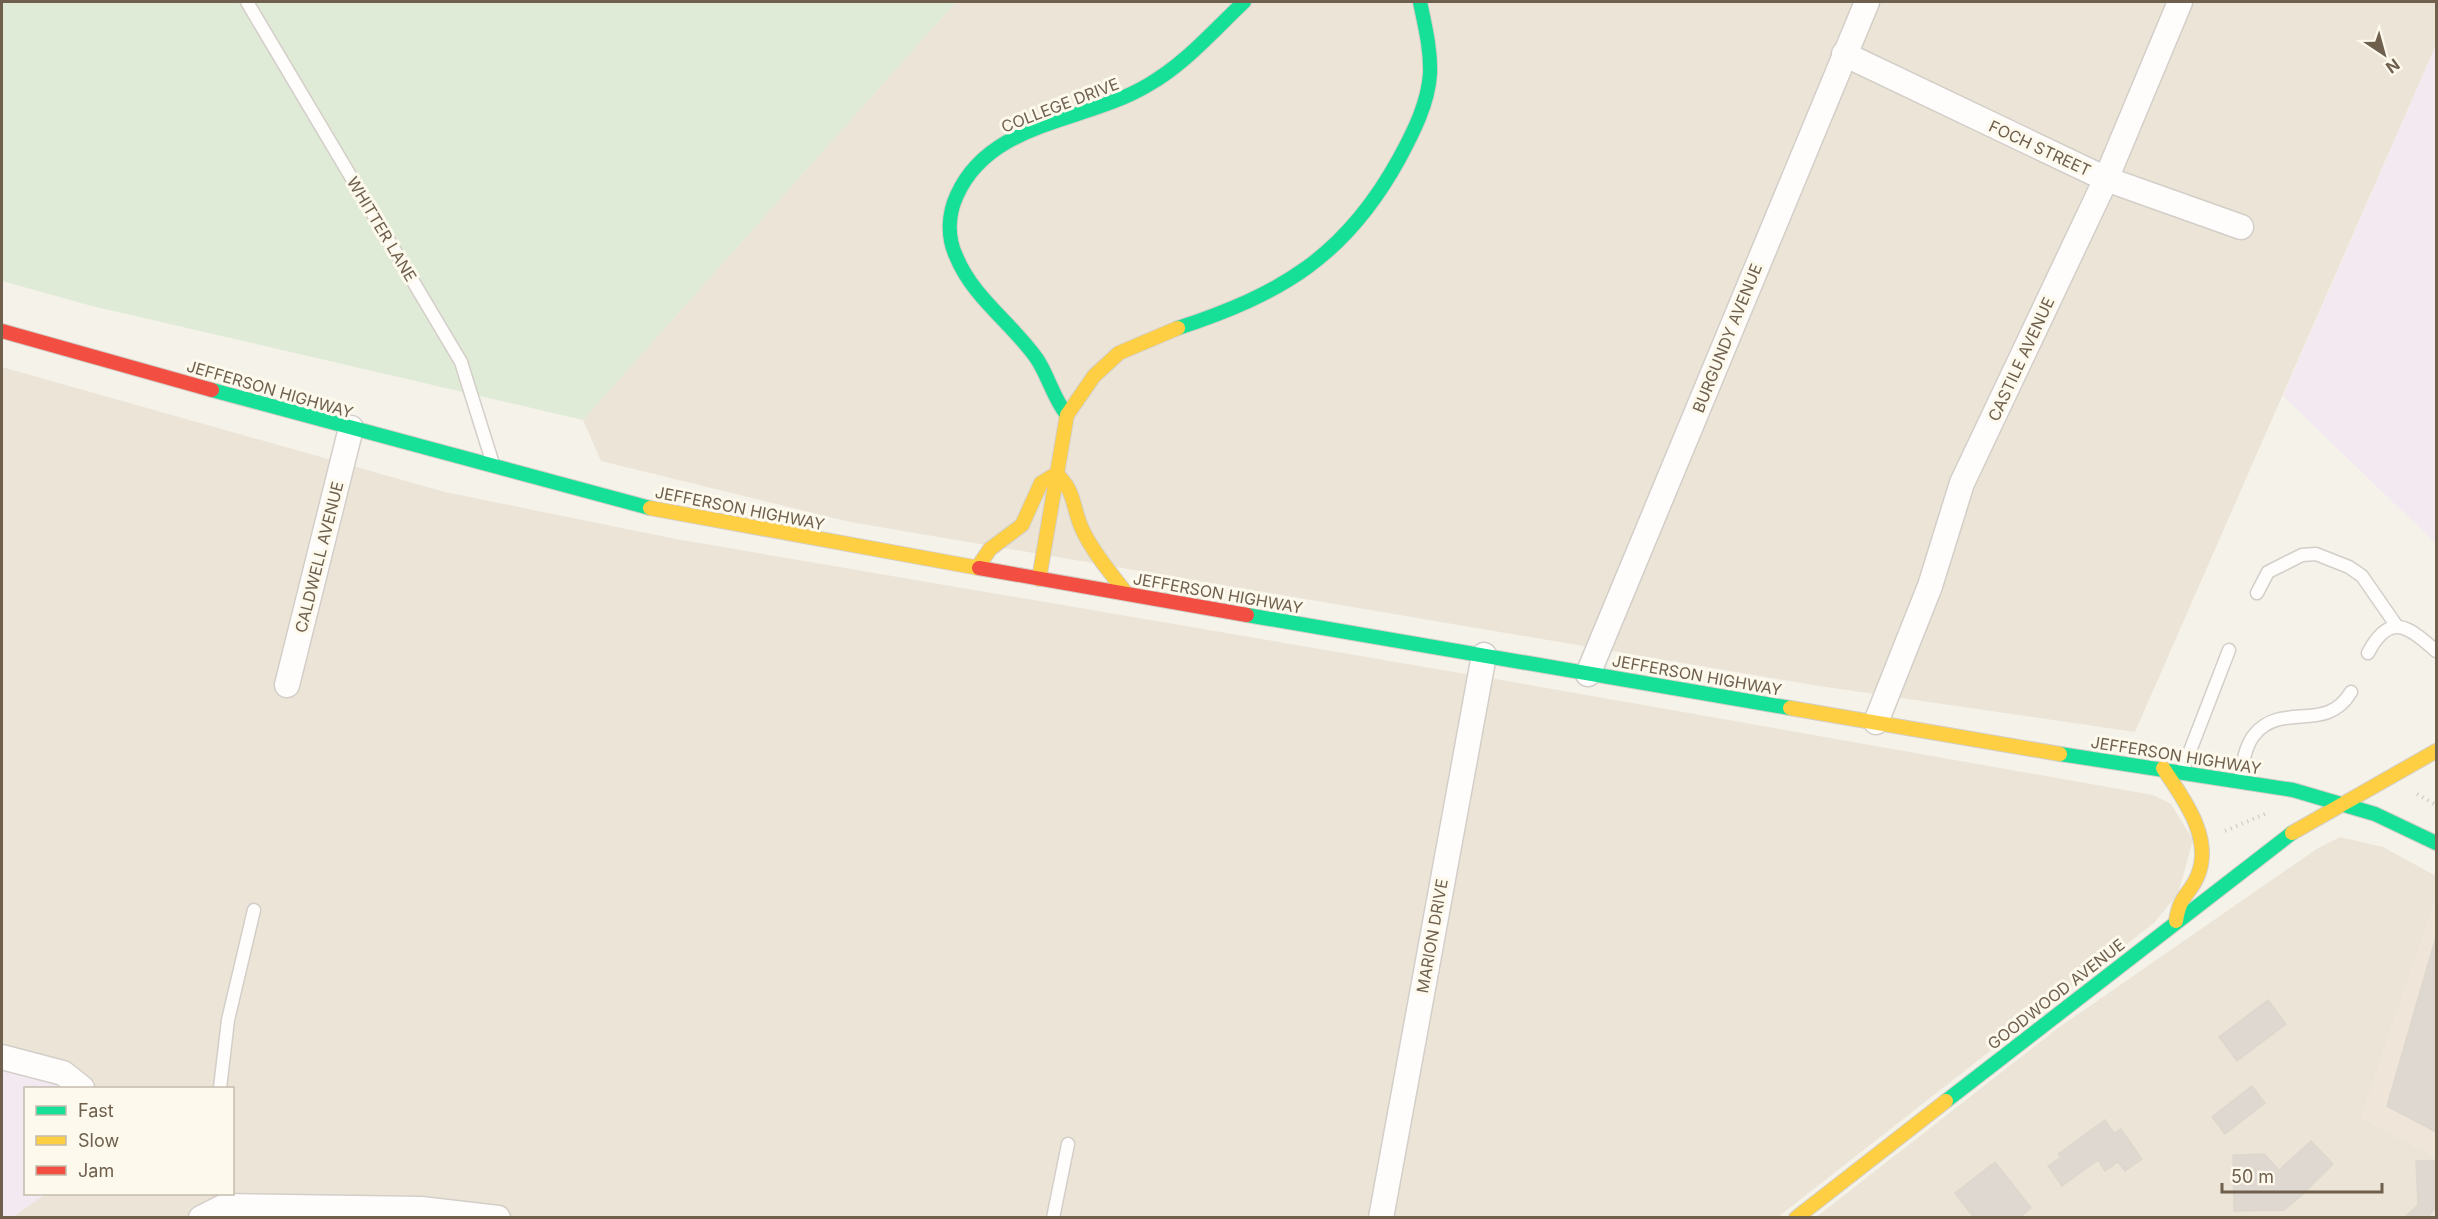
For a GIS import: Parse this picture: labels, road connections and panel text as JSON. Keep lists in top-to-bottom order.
{
  "streets": {
    "main road": ["COLLEGE DRIVE", "JEFFERSON HIGHWAY", "GOODWOOD AVENUE"],
    "street": [
      "FOCH STREET",
      "BURGUNDY AVENUE",
      "CASTILE AVENUE",
      "CALDWELL AVENUE",
      "MARION DRIVE"
    ],
    "lane": ["WHITTER LANE"]
  },
  "crossings": [
    ["FOCH STREET", "BURGUNDY AVENUE"],
    ["FOCH STREET", "CASTILE AVENUE"],
    ["WHITTER LANE", "JEFFERSON HIGHWAY"],
    ["BURGUNDY AVENUE", "JEFFERSON HIGHWAY"],
    ["CASTILE AVENUE", "JEFFERSON HIGHWAY"],
    ["JEFFERSON HIGHWAY", "CALDWELL AVENUE"],
    ["JEFFERSON HIGHWAY", "MARION DRIVE"],
    ["JEFFERSON HIGHWAY", "GOODWOOD AVENUE"]
  ],
  "legend": ["Fast", "Slow", "Jam"],
  "scale_bar": "50 m",
  "north": "bottom right"
}
